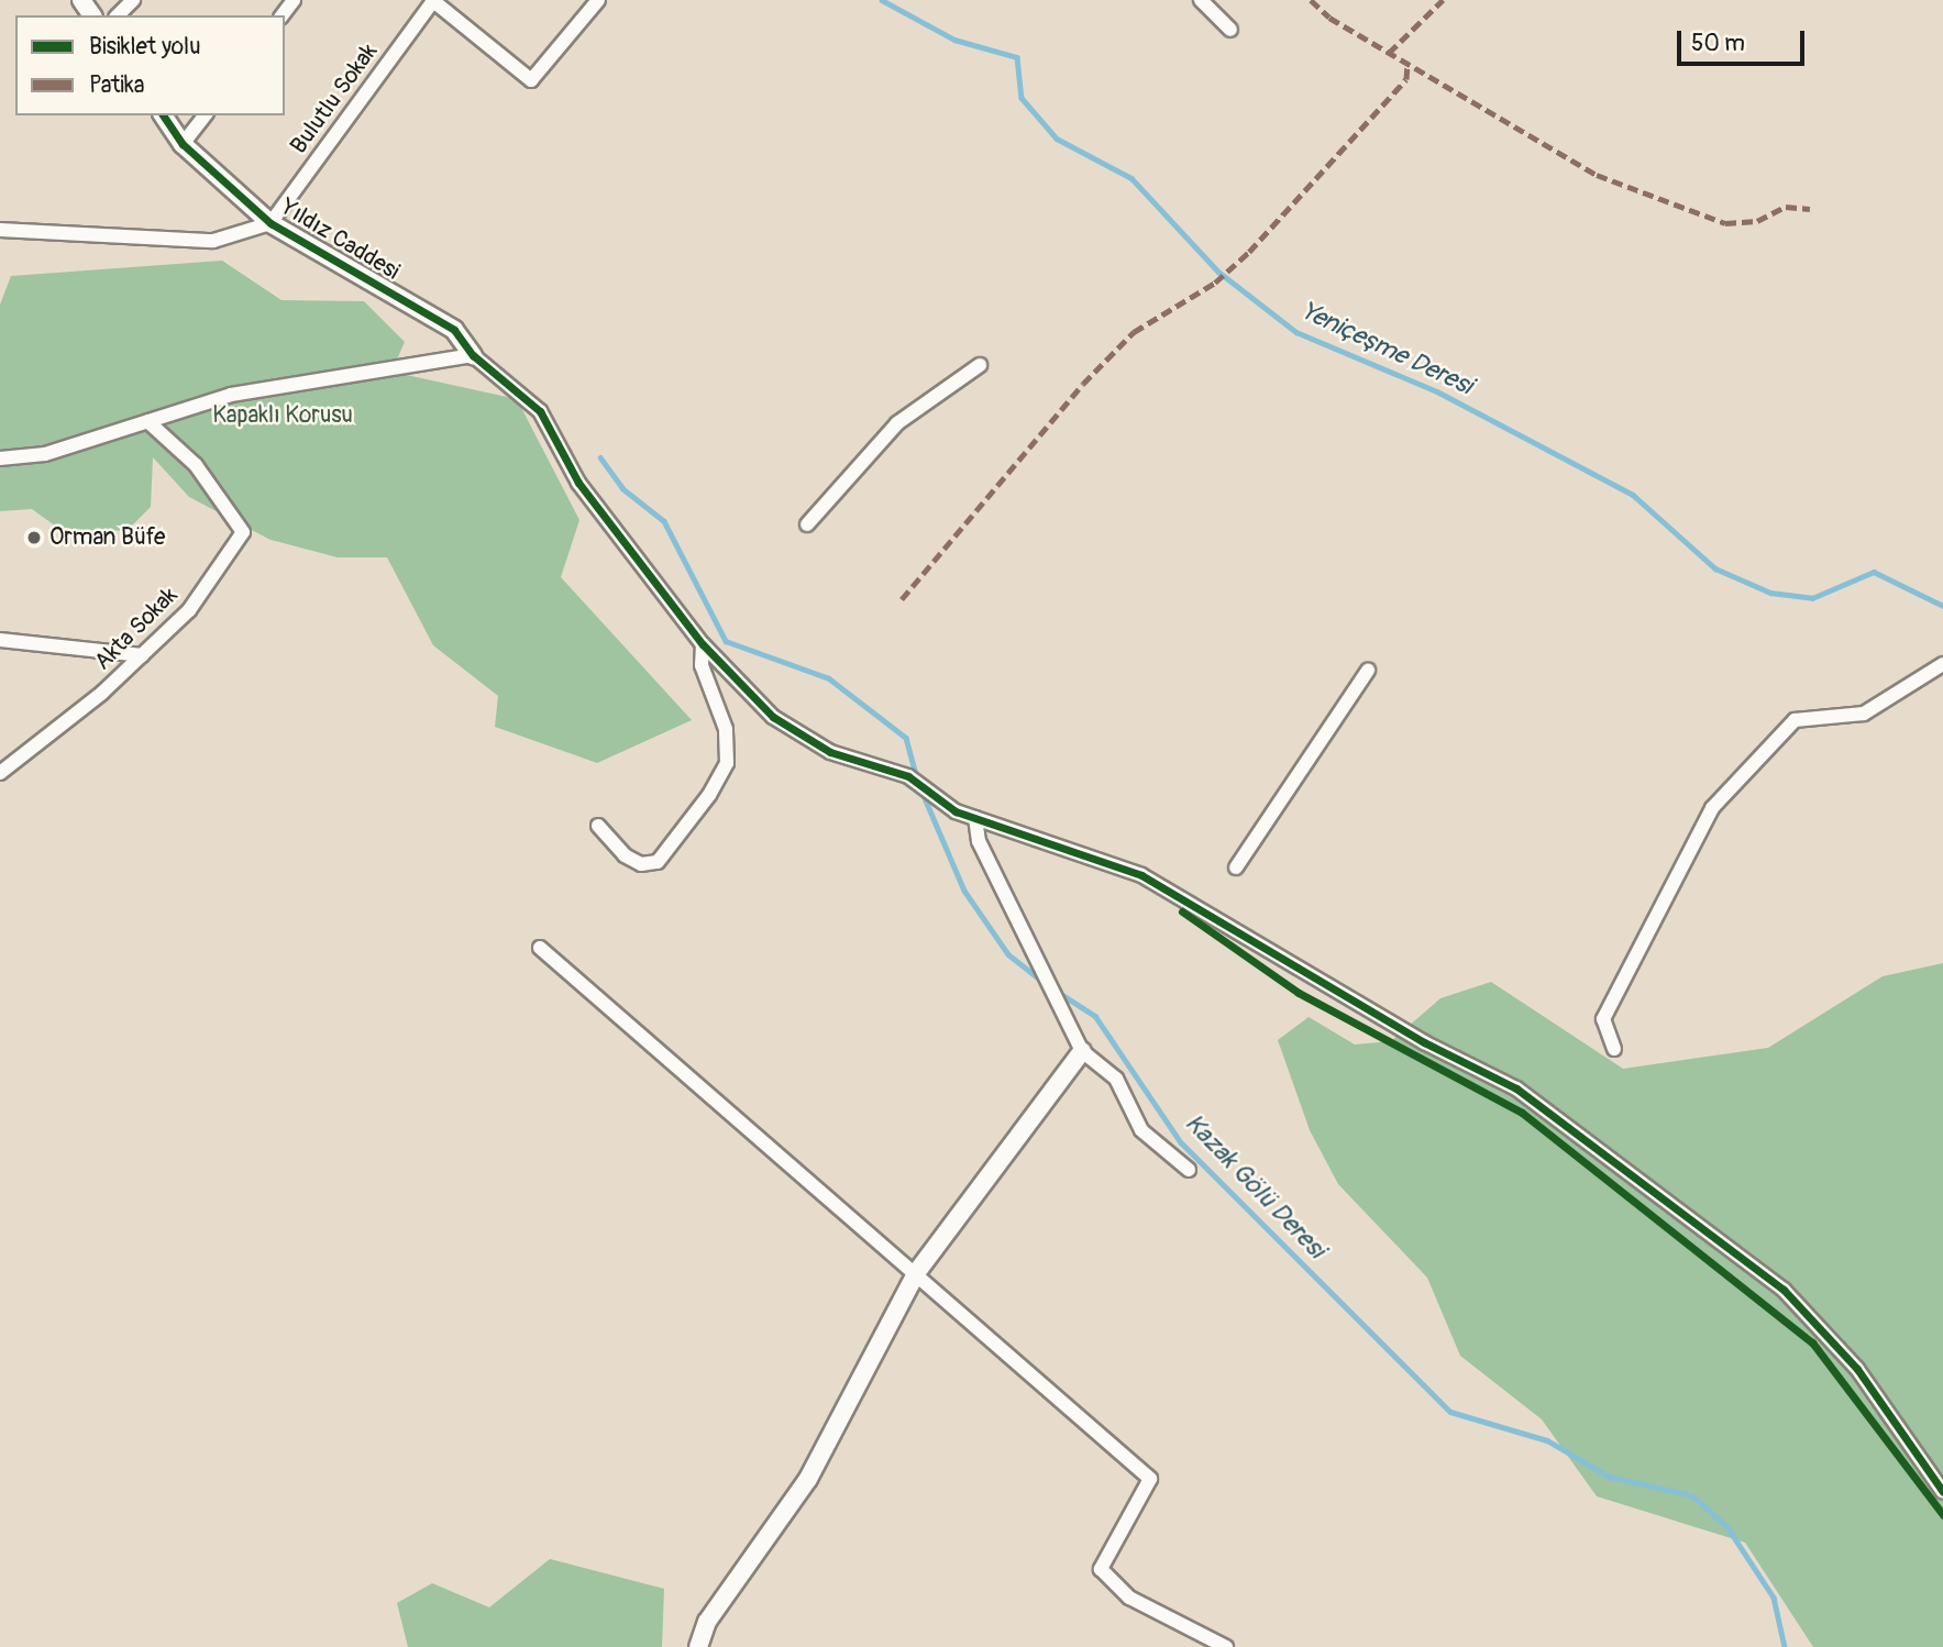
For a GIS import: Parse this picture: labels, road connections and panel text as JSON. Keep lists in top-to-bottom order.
{
  "streets": {
    "street": ["Bulutlu Sokak", "Yıldız Caddesi", "Akta Sokak"]
  },
  "crossings": [
    ["Bulutlu Sokak", "Yıldız Caddesi"]
  ],
  "water": ["Yeniçeşme Deresi", "Kazak Gölü Deresi"],
  "parks": ["Kapaklı Korusu"],
  "places": ["Orman Büfe"],
  "legend": ["Bisiklet yolu", "Patika"],
  "scale_bar": "50 m"
}
